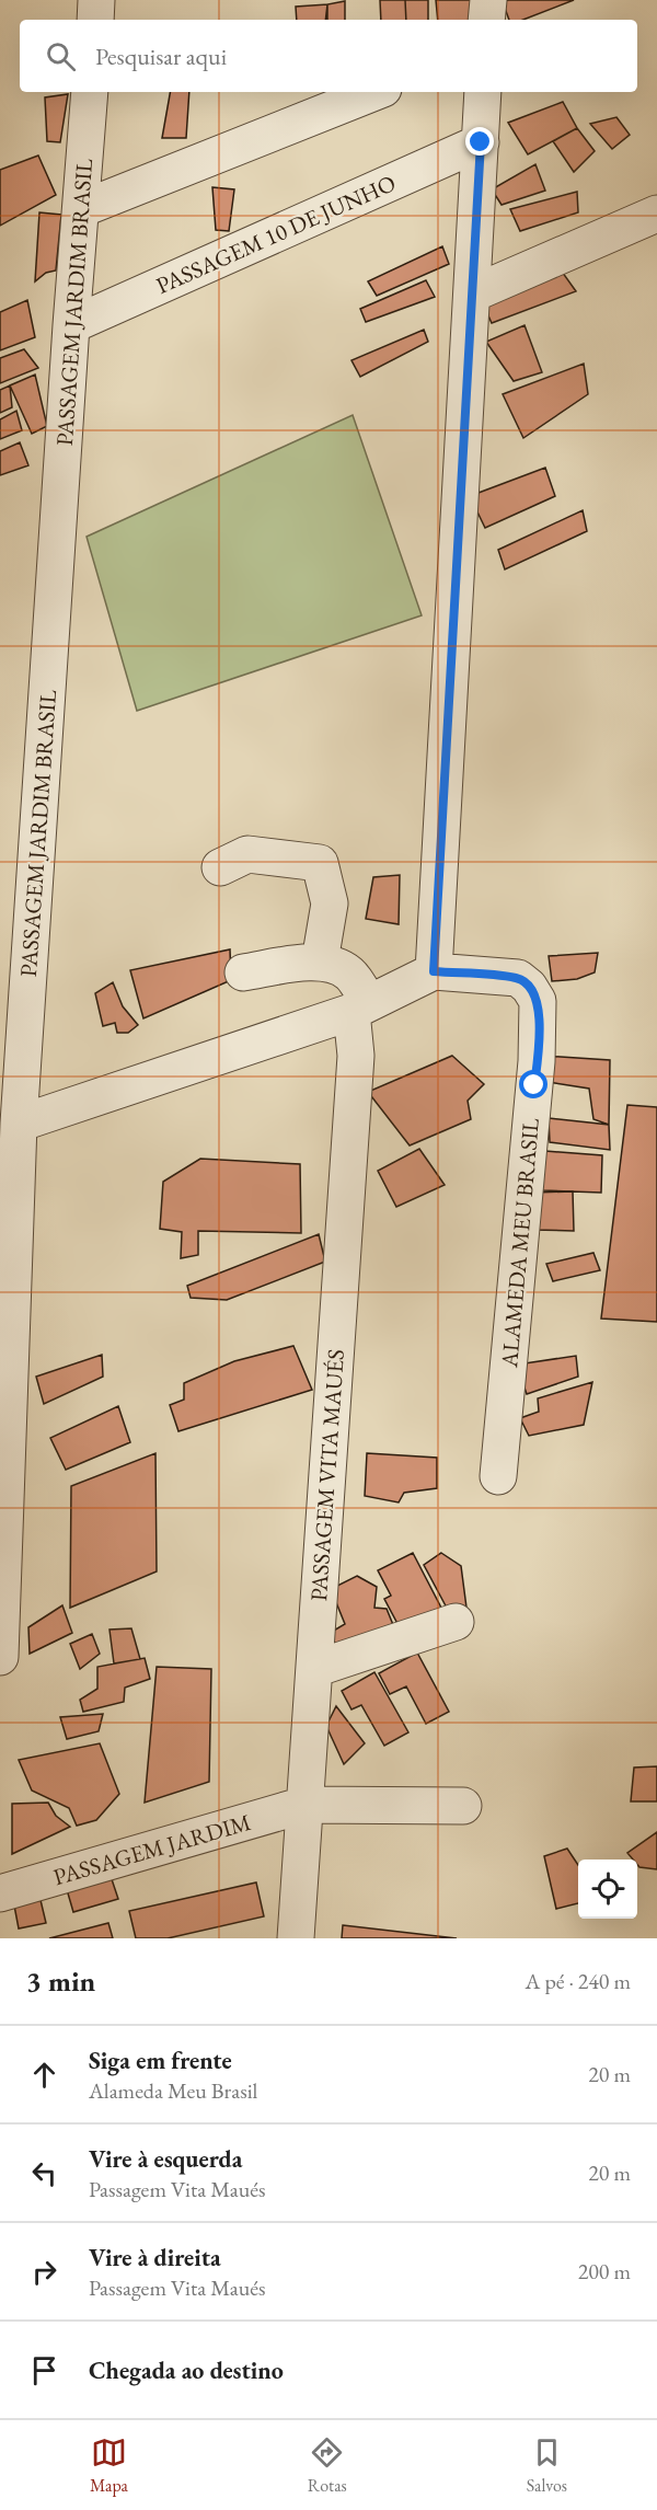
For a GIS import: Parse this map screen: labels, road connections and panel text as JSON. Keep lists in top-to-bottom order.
{
  "streets": {
    "street": [
      "PASSAGEM 10 DE JUNHO",
      "PASSAGEM JARDIM BRASIL",
      "ALAMEDA MEU BRASIL",
      "PASSAGEM VITA MAUÉS",
      "PASSAGEM JARDIM"
    ]
  },
  "crossings": [
    ["PASSAGEM 10 DE JUNHO", "PASSAGEM JARDIM BRASIL"],
    ["PASSAGEM VITA MAUÉS", "PASSAGEM JARDIM"]
  ],
  "page": {
    "search": "Pesquisar aqui",
    "heading": ["3 min", "A pé · 240 m"],
    "list": [
      ["Siga em frente", "Alameda Meu Brasil", "20 m"],
      ["Vire à esquerda", "Passagem Vita Maués", "20 m"],
      ["Vire à direita", "Passagem Vita Maués", "200 m"],
      "Chegada ao destino"
    ],
    "nav": ["Mapa", "Rotas", "Salvos"]
  }
}
